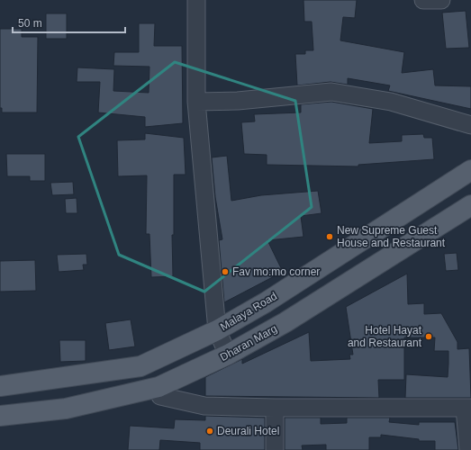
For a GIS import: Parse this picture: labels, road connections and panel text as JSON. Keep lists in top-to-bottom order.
{
  "streets": {
    "main road": ["Malaya Road", "Dharan Marg"]
  },
  "places": [
    "New Supreme Guest House and Restaurant",
    "Fav mo:mo corner",
    "Hotel Hayat and Restaurant",
    "Deurali Hotel"
  ],
  "scale_bar": "50 m"
}
